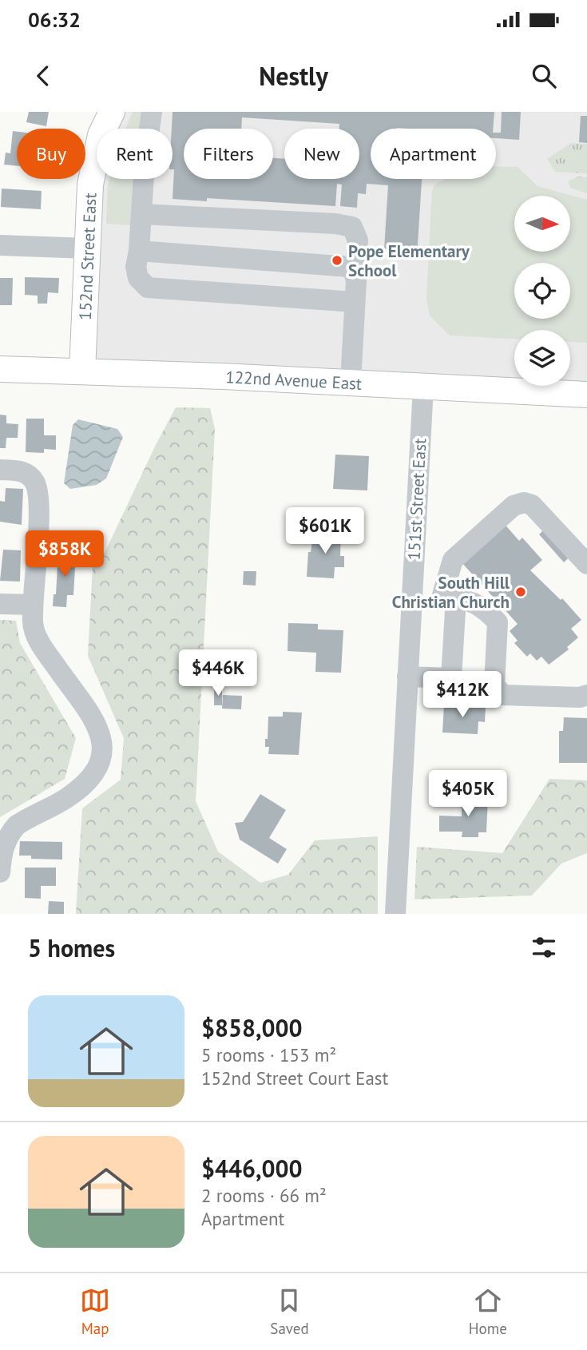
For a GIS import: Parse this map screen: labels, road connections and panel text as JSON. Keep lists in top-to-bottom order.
{
  "streets": {
    "main road": ["152nd Street East", "122nd Avenue East"],
    "street": ["151st Street East"]
  },
  "crossings": [
    ["152nd Street East", "122nd Avenue East"],
    ["122nd Avenue East", "151st Street East"]
  ],
  "places": ["Pope Elementary School", "South Hill Christian Church"],
  "north": "right",
  "page": {
    "status": "06:32",
    "header": "Nestly",
    "chip": [
      "Buy",
      "Rent",
      "Filters",
      "New",
      "Apartment"
    ],
    "price": [
      "$601K",
      "$858K",
      "$446K",
      "$412K",
      "$405K"
    ],
    "heading": "5 homes",
    "list": [
      {
        "name": "$858,000",
        "note": "5 rooms · 153 m² · 152nd Street Court East"
      },
      {
        "name": "$446,000",
        "note": "2 rooms · 66 m² · Apartment"
      }
    ],
    "tabs": ["Map", "Saved", "Home"]
  }
}
